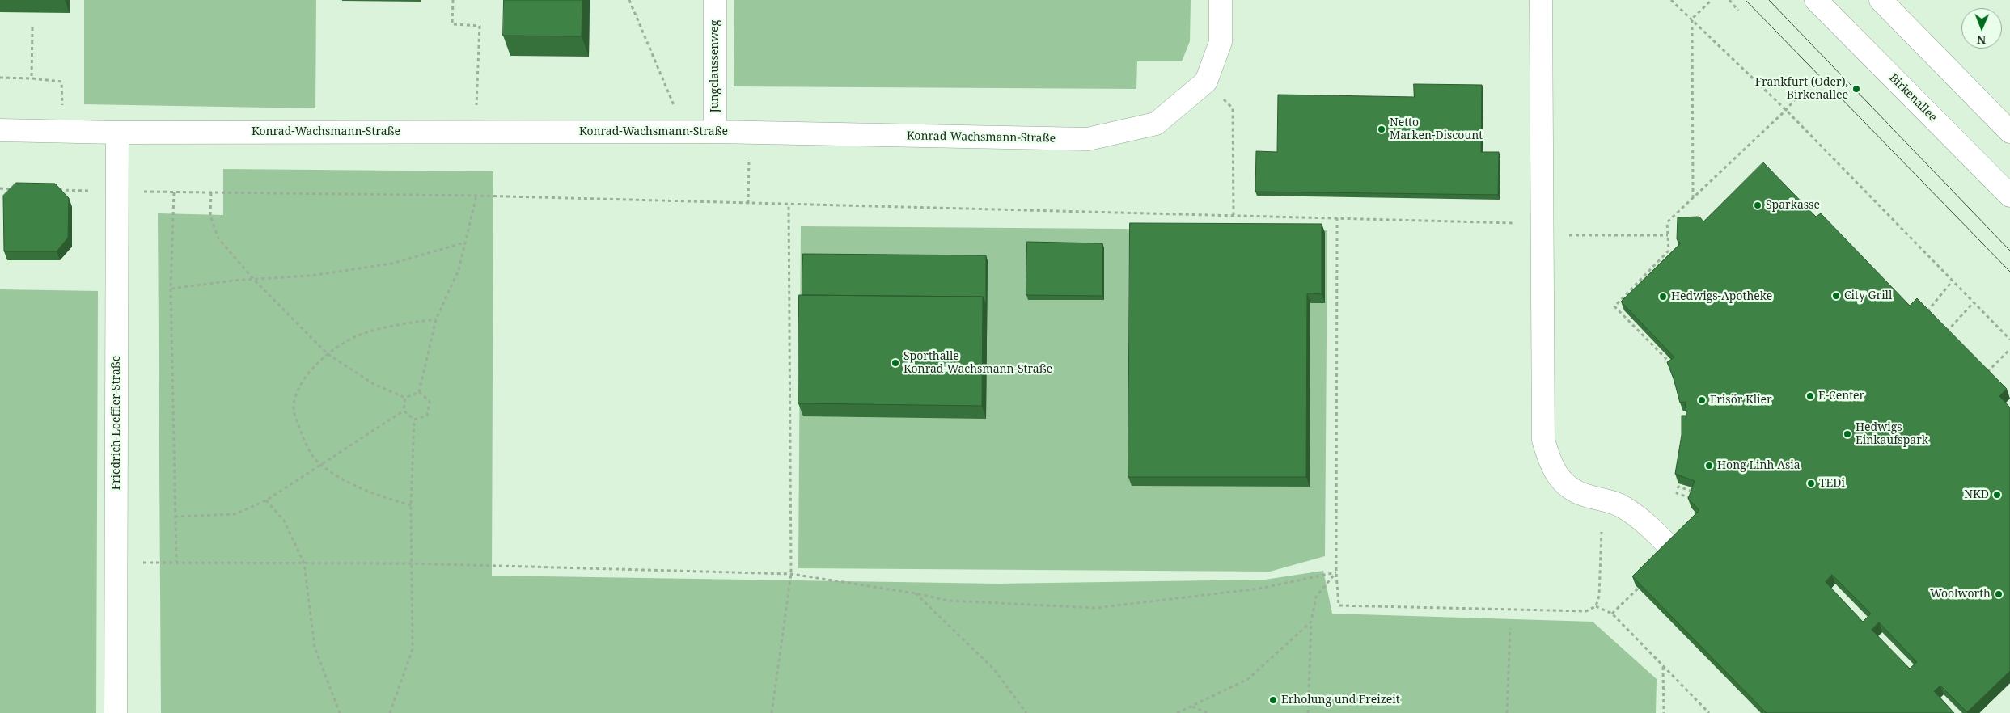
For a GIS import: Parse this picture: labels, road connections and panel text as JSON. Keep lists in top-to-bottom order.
{
  "streets": {
    "street": [
      "Jungclaussenweg",
      "Birkenallee",
      "Konrad-Wachsmann-Straße",
      "Friedrich-Loeffler-Straße"
    ]
  },
  "crossings": [
    ["Jungclaussenweg", "Konrad-Wachsmann-Straße"],
    ["Konrad-Wachsmann-Straße", "Friedrich-Loeffler-Straße"]
  ],
  "places": [
    "Frankfurt (Oder), Birkenallee",
    "Netto Marken-Discount",
    "Sparkasse",
    "City Grill",
    "Hedwigs-Apotheke",
    "Sporthalle Konrad-Wachsmann-Straße",
    "E-Center",
    "Frisör Klier",
    "Hedwigs Einkaufspark",
    "Hong Linh Asia",
    "TEDi",
    "NKD",
    "Woolworth",
    "Erholung und Freizeit"
  ],
  "north": "bottom"
}
